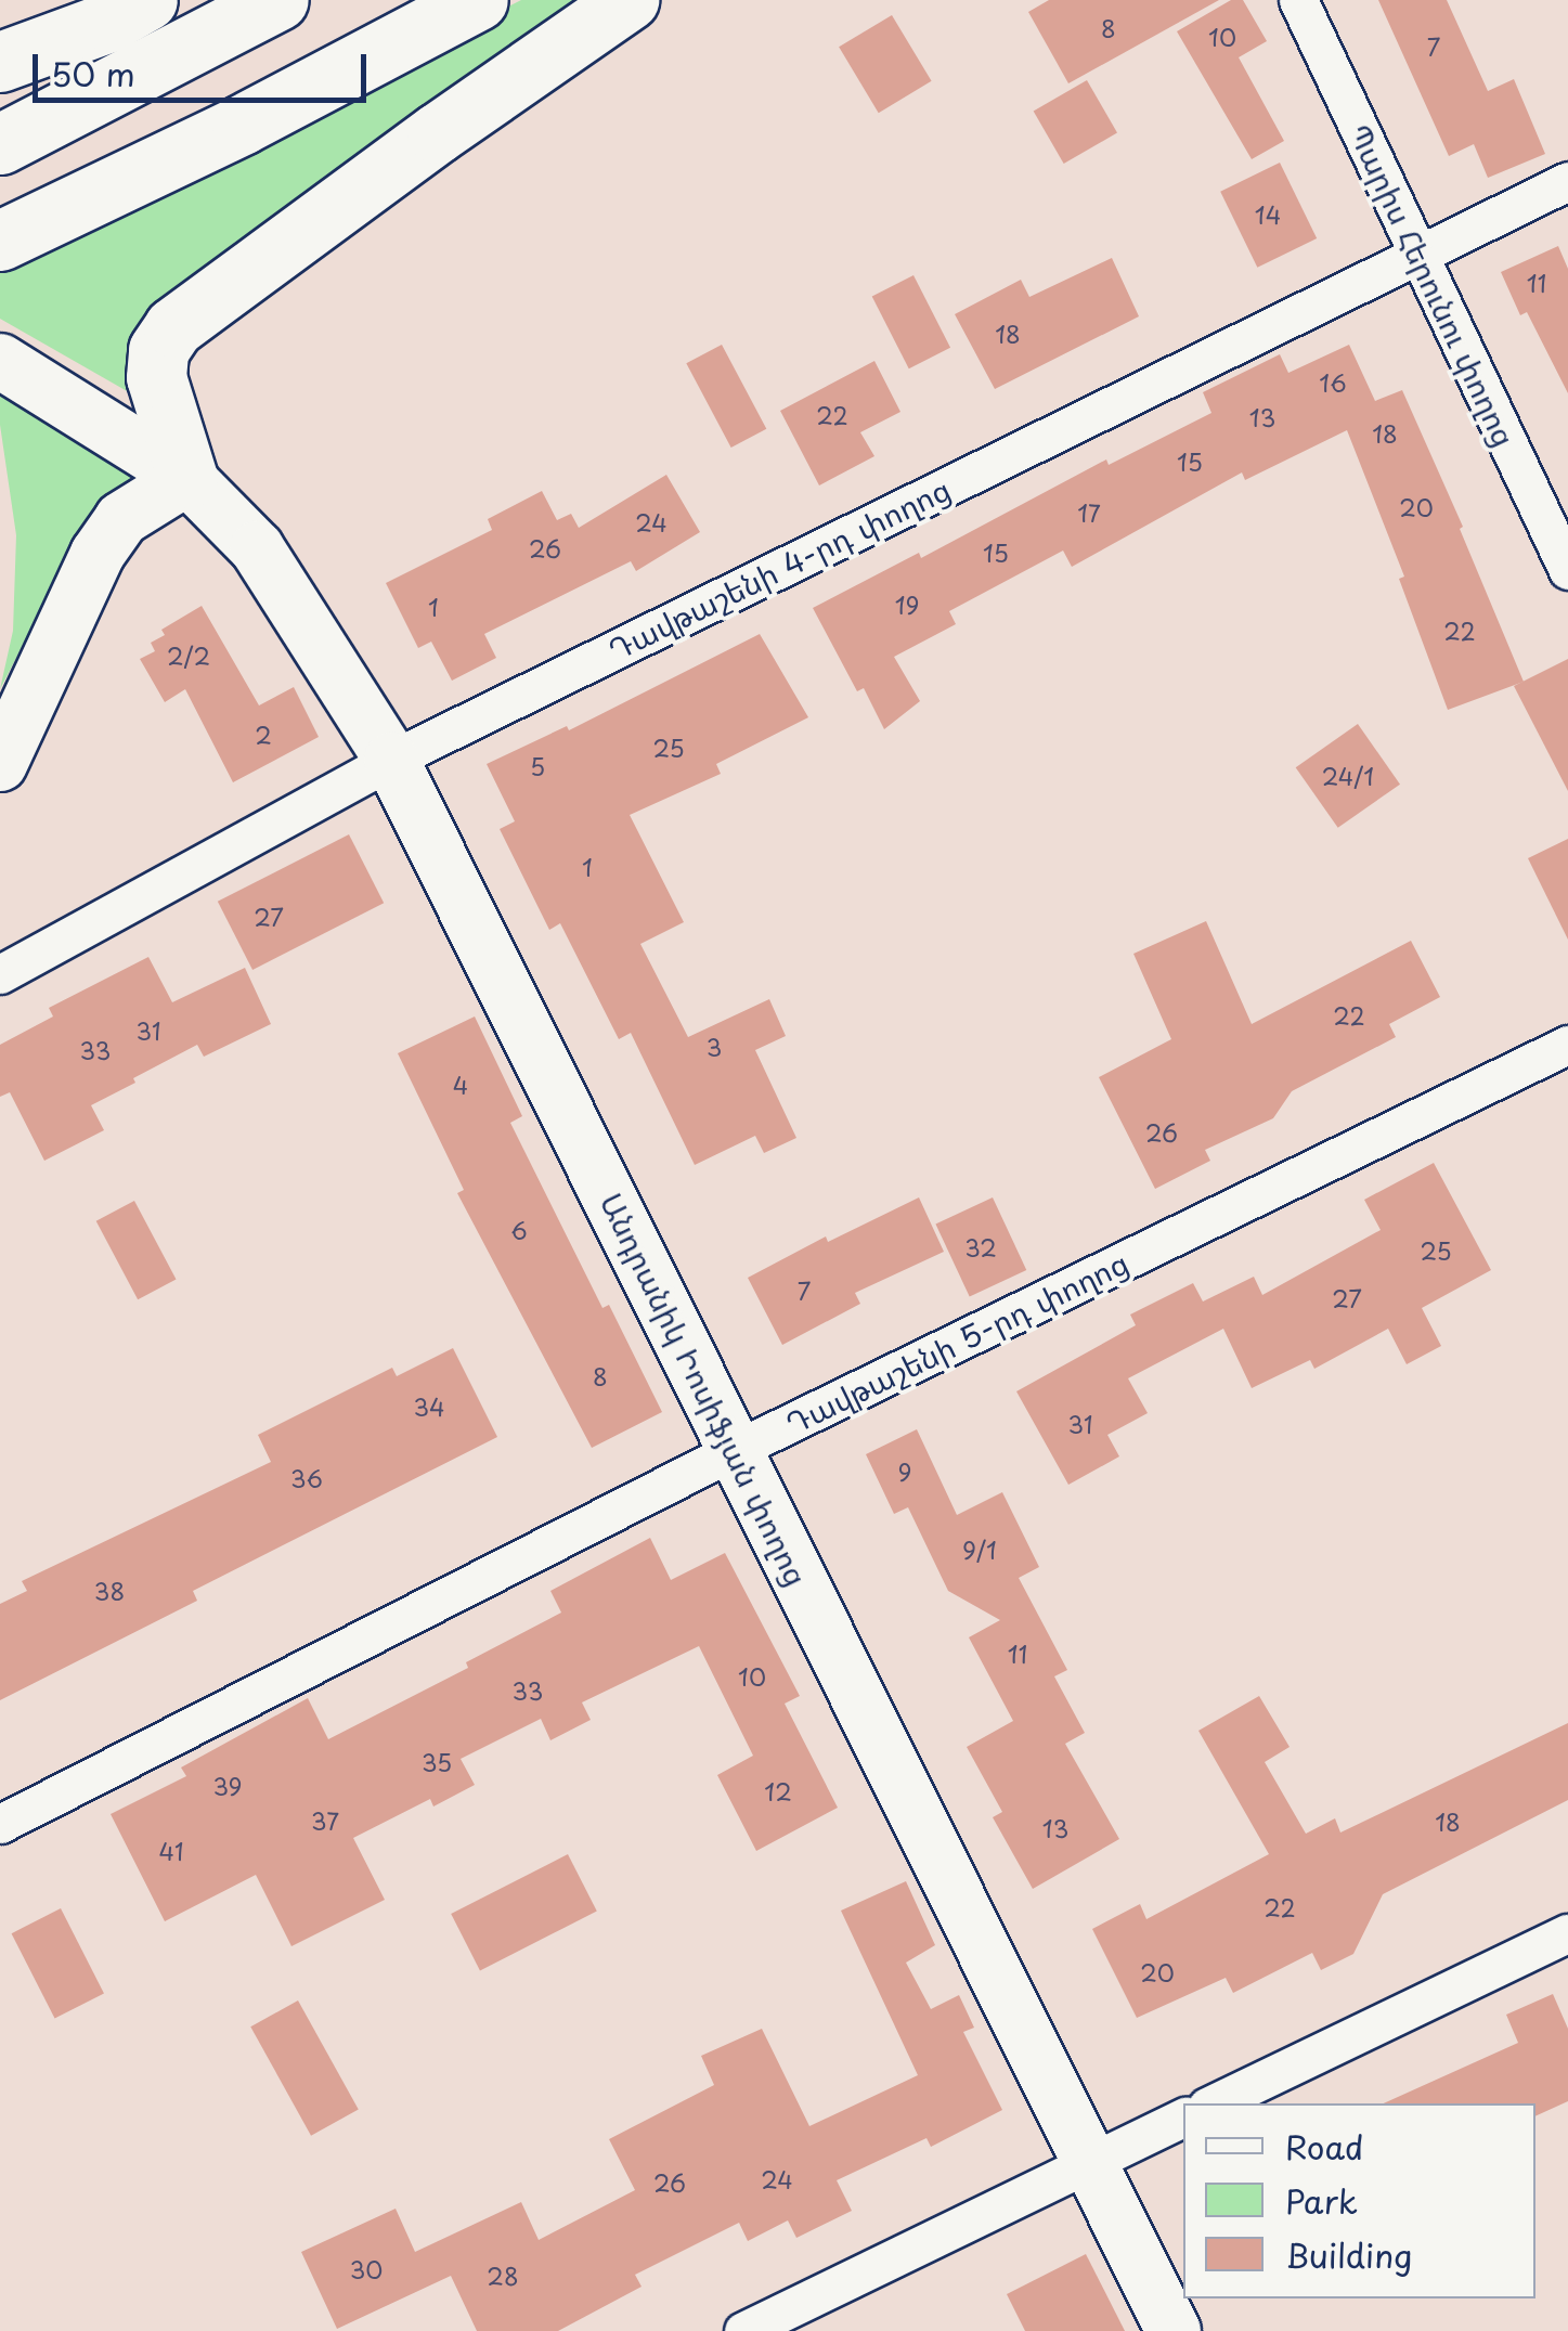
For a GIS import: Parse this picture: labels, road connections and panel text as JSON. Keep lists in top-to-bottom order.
{
  "streets": {
    "street": [
      "Պարիս Հերունու փողոց",
      "Դավթաշենի 4-րդ փողոց",
      "Դավթաշենի 5-րդ փողոց",
      "Անդրանիկ Իոսիֆյան փողոց"
    ]
  },
  "crossings": [
    ["Պարիս Հերունու փողոց", "Դավթաշենի 4-րդ փողոց"],
    ["Դավթաշենի 4-րդ փողոց", "Անդրանիկ Իոսիֆյան փողոց"],
    ["Դավթաշենի 5-րդ փողոց", "Անդրանիկ Իոսիֆյան փողոց"]
  ],
  "house_numbers": [
    "8",
    "10",
    "7",
    "14",
    "11",
    "18",
    "16",
    "22",
    "13",
    "18",
    "15",
    "20",
    "17",
    "24",
    "26",
    "15",
    "19",
    "1",
    "22",
    "2/2",
    "2",
    "25",
    "5",
    "24/1",
    "1",
    "27",
    "22",
    "31",
    "3",
    "33",
    "4",
    "26",
    "6",
    "32",
    "25",
    "7",
    "27",
    "8",
    "34",
    "31",
    "9",
    "36",
    "9/1",
    "38",
    "11",
    "10",
    "33",
    "35",
    "39",
    "12",
    "37",
    "18",
    "13",
    "41",
    "22",
    "20",
    "24",
    "26",
    "30",
    "28"
  ],
  "legend": ["Road", "Park", "Building"],
  "scale_bar": "50 m"
}
